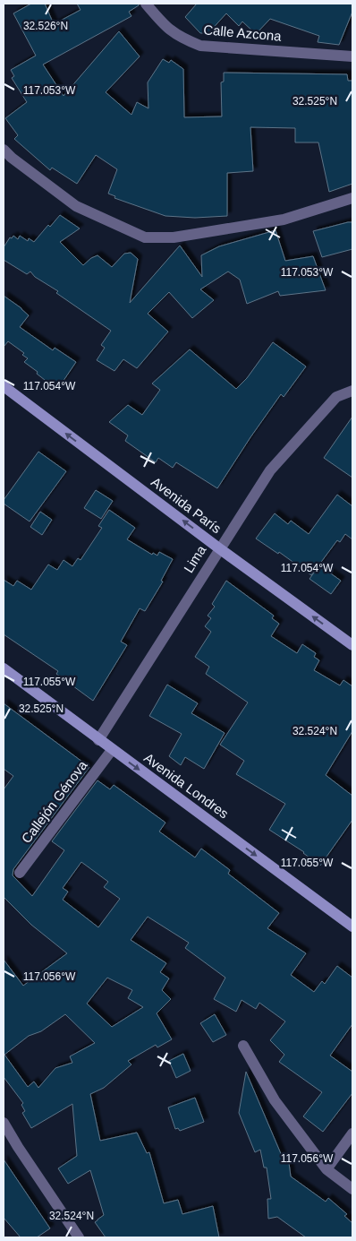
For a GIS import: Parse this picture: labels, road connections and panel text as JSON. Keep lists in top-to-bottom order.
{
  "streets": {
    "main road": ["Avenida París", "Avenida Londres"],
    "street": ["Calle Azcona", "Lima", "Callejón Génova"]
  },
  "crossings": [
    ["Avenida París", "Lima"],
    ["Lima", "Avenida Londres"],
    ["Avenida Londres", "Callejón Génova"]
  ],
  "one_way": ["Avenida París", "Avenida Londres"],
  "coordinates": [
    "32.526°N",
    "117.053°W",
    "32.525°N",
    "117.054°W",
    "117.055°W",
    "32.524°N",
    "117.056°W"
  ]
}
